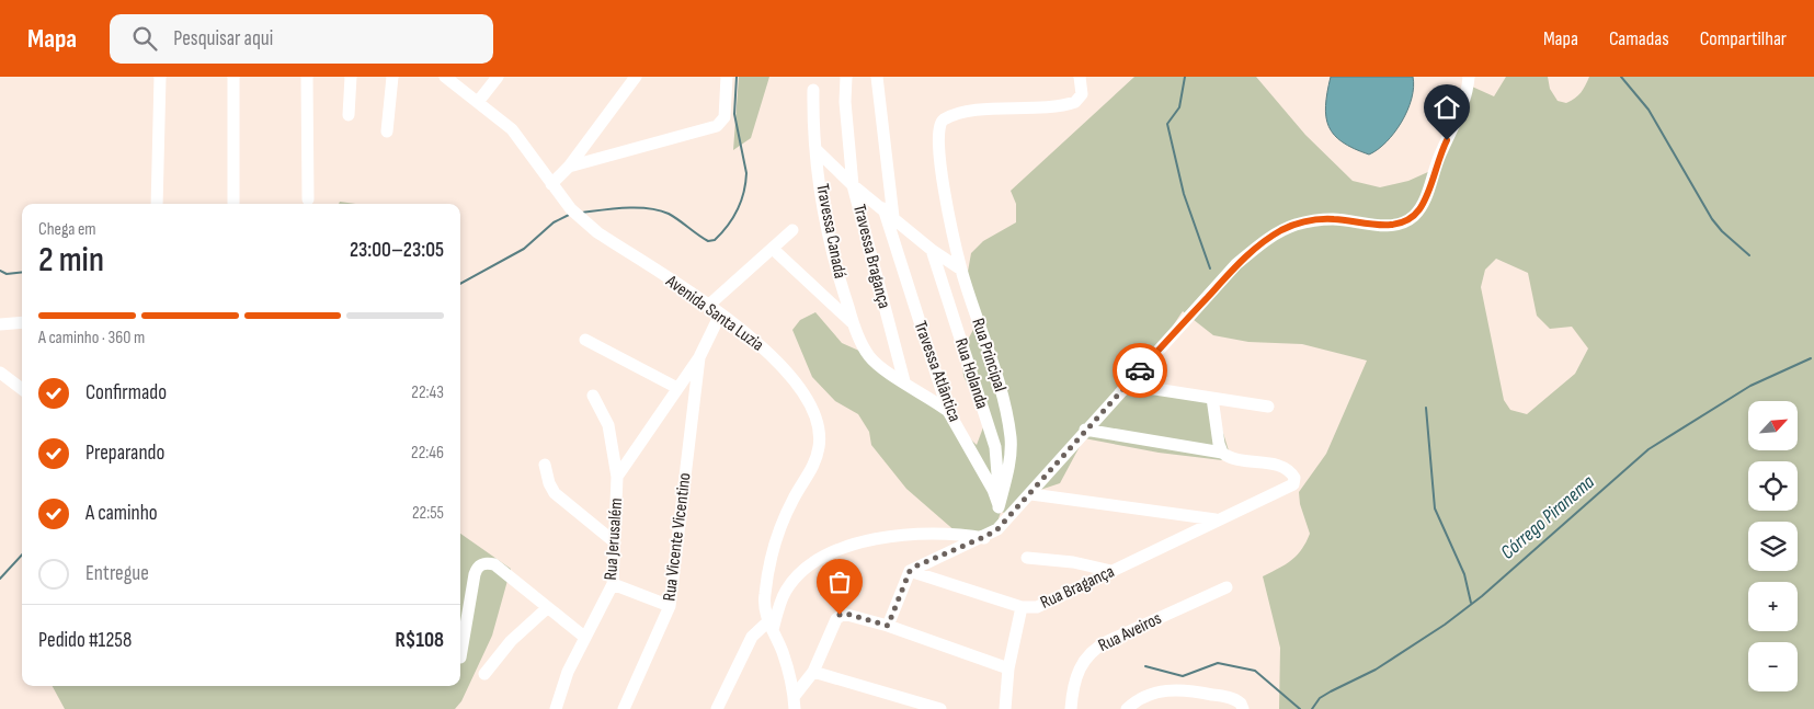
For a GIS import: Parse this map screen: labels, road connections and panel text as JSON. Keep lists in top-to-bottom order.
{
  "streets": {
    "street": [
      "Travessa Canadá",
      "Travessa Bragança",
      "Avenida Santa Luzia",
      "Rua Principal",
      "Travessa Atlântica",
      "Rua Holanda",
      "Rua Vicente Vicentino",
      "Rua Jerusalém",
      "Rua Bragança",
      "Rua Aveiros"
    ]
  },
  "crossings": [
    ["Travessa Canadá", "Travessa Bragança"],
    ["Rua Principal", "Travessa Atlântica"],
    ["Rua Principal", "Rua Holanda"],
    ["Travessa Atlântica", "Rua Holanda"]
  ],
  "water": ["Córrego Piranema"],
  "north": "top right",
  "page": {
    "header": "Mapa",
    "search": "Pesquisar aqui",
    "nav": ["Mapa", "Camadas", "Compartilhar"],
    "heading": ["2 min", "Chega em", "23:00–23:05"],
    "panel": ["Pedido #1258", "R$108"],
    "bar": "A caminho · 360 m",
    "list": [
      ["Confirmado", "22:43"],
      ["Preparando", "22:46"],
      ["A caminho", "22:55"],
      "Entregue"
    ],
    "map_buttons": ["+", "−"]
  }
}
